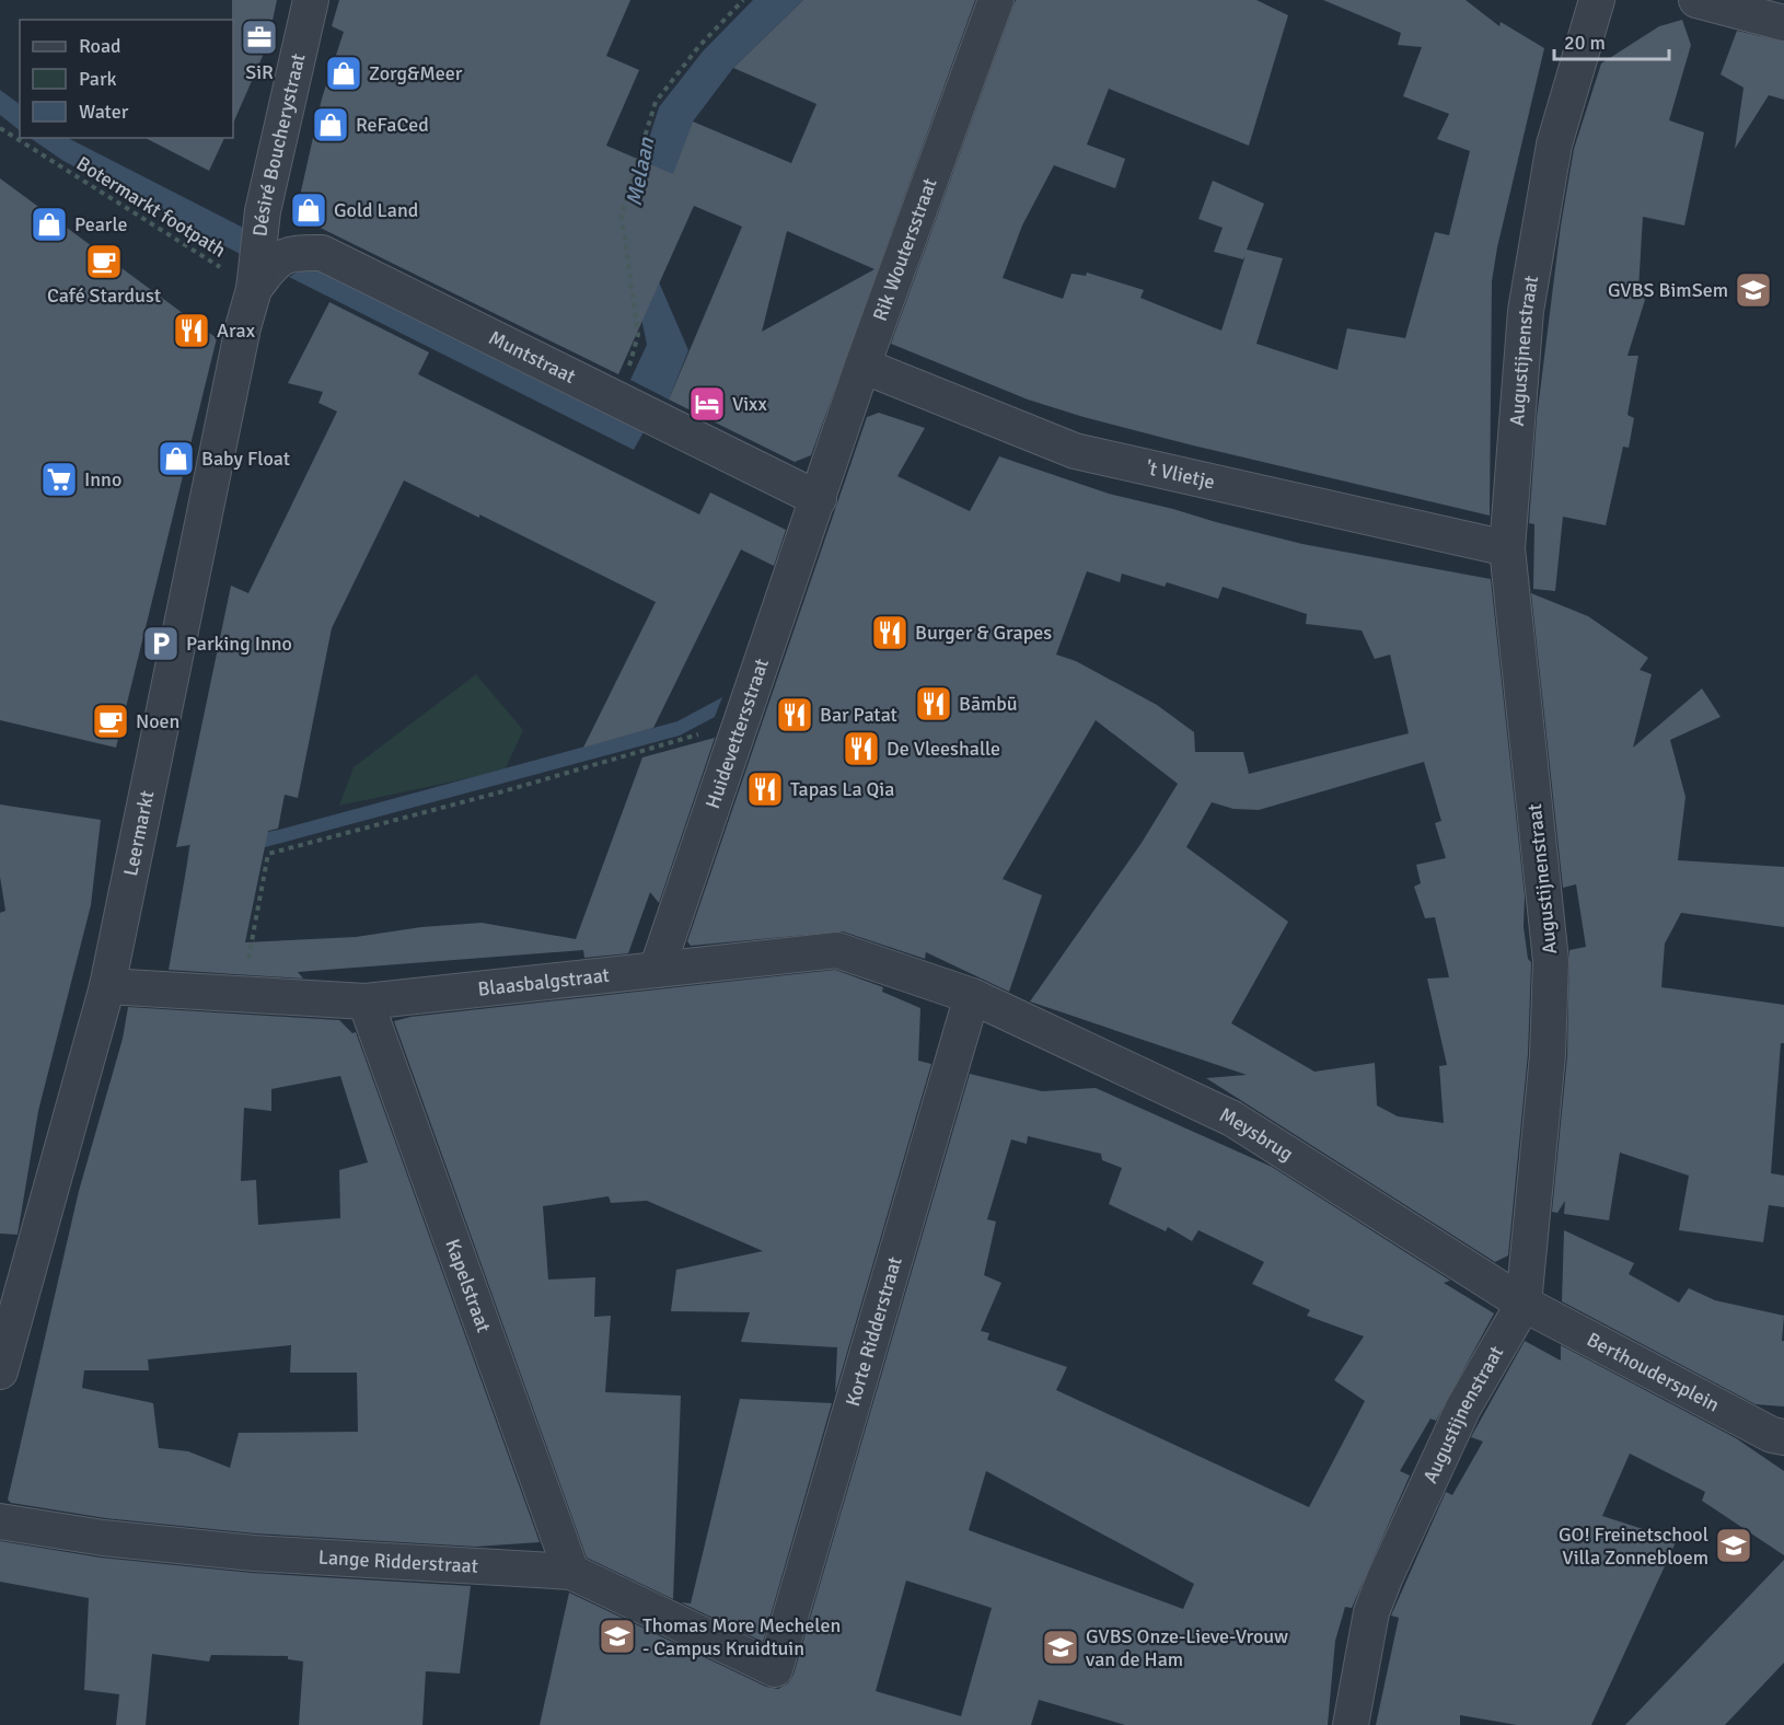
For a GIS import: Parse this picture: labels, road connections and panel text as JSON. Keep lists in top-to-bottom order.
{
  "streets": {
    "street": [
      "Désiré Boucherystraat",
      "Rik Woutersstraat",
      "Augustijnenstraat",
      "Muntstraat",
      "'t Vlietje",
      "Huidevettersstraat",
      "Leermarkt",
      "Blaasbalgstraat",
      "Meysbrug",
      "Kapelstraat",
      "Korte Ridderstraat",
      "Berthoudersplein",
      "Lange Ridderstraat"
    ],
    "path": ["Botermarkt footpath"]
  },
  "crossings": [
    ["Désiré Boucherystraat", "Botermarkt footpath"],
    ["Désiré Boucherystraat", "Muntstraat"],
    ["Désiré Boucherystraat", "Leermarkt"],
    ["Botermarkt footpath", "Muntstraat"],
    ["Botermarkt footpath", "Leermarkt"],
    ["Rik Woutersstraat", "Muntstraat"],
    ["Rik Woutersstraat", "'t Vlietje"],
    ["Rik Woutersstraat", "Huidevettersstraat"],
    ["Augustijnenstraat", "'t Vlietje"],
    ["Augustijnenstraat", "Meysbrug"],
    ["Augustijnenstraat", "Berthoudersplein"],
    ["Muntstraat", "Huidevettersstraat"],
    ["Muntstraat", "Leermarkt"],
    ["Huidevettersstraat", "Blaasbalgstraat"],
    ["Leermarkt", "Blaasbalgstraat"],
    ["Blaasbalgstraat", "Meysbrug"],
    ["Blaasbalgstraat", "Kapelstraat"],
    ["Blaasbalgstraat", "Korte Ridderstraat"],
    ["Meysbrug", "Korte Ridderstraat"],
    ["Meysbrug", "Berthoudersplein"],
    ["Kapelstraat", "Lange Ridderstraat"],
    ["Korte Ridderstraat", "Lange Ridderstraat"]
  ],
  "water": ["Melaan"],
  "places": {
    "office": ["SiR"],
    "shop": [
      "Zorg&Meer",
      "ReFaCed",
      "Gold Land",
      "Pearle",
      "Baby Float"
    ],
    "cafe": ["Café Stardust", "Noen"],
    "school or university": [
      "GVBS BimSem",
      "GO! Freinetschool Villa Zonnebloem",
      "Thomas More Mechelen - Campus Kruidtuin",
      "GVBS Onze-Lieve-Vrouw van de Ham"
    ],
    "restaurant": [
      "Arax",
      "Burger & Grapes",
      "Bāmbū",
      "Bar Patat",
      "De Vleeshalle",
      "Tapas La Qia"
    ],
    "hotel": ["Vixx"],
    "supermarket": ["Inno"],
    "parking": ["Parking Inno"]
  },
  "legend": ["Road", "Park", "Water"],
  "scale_bar": "20 m"
}
